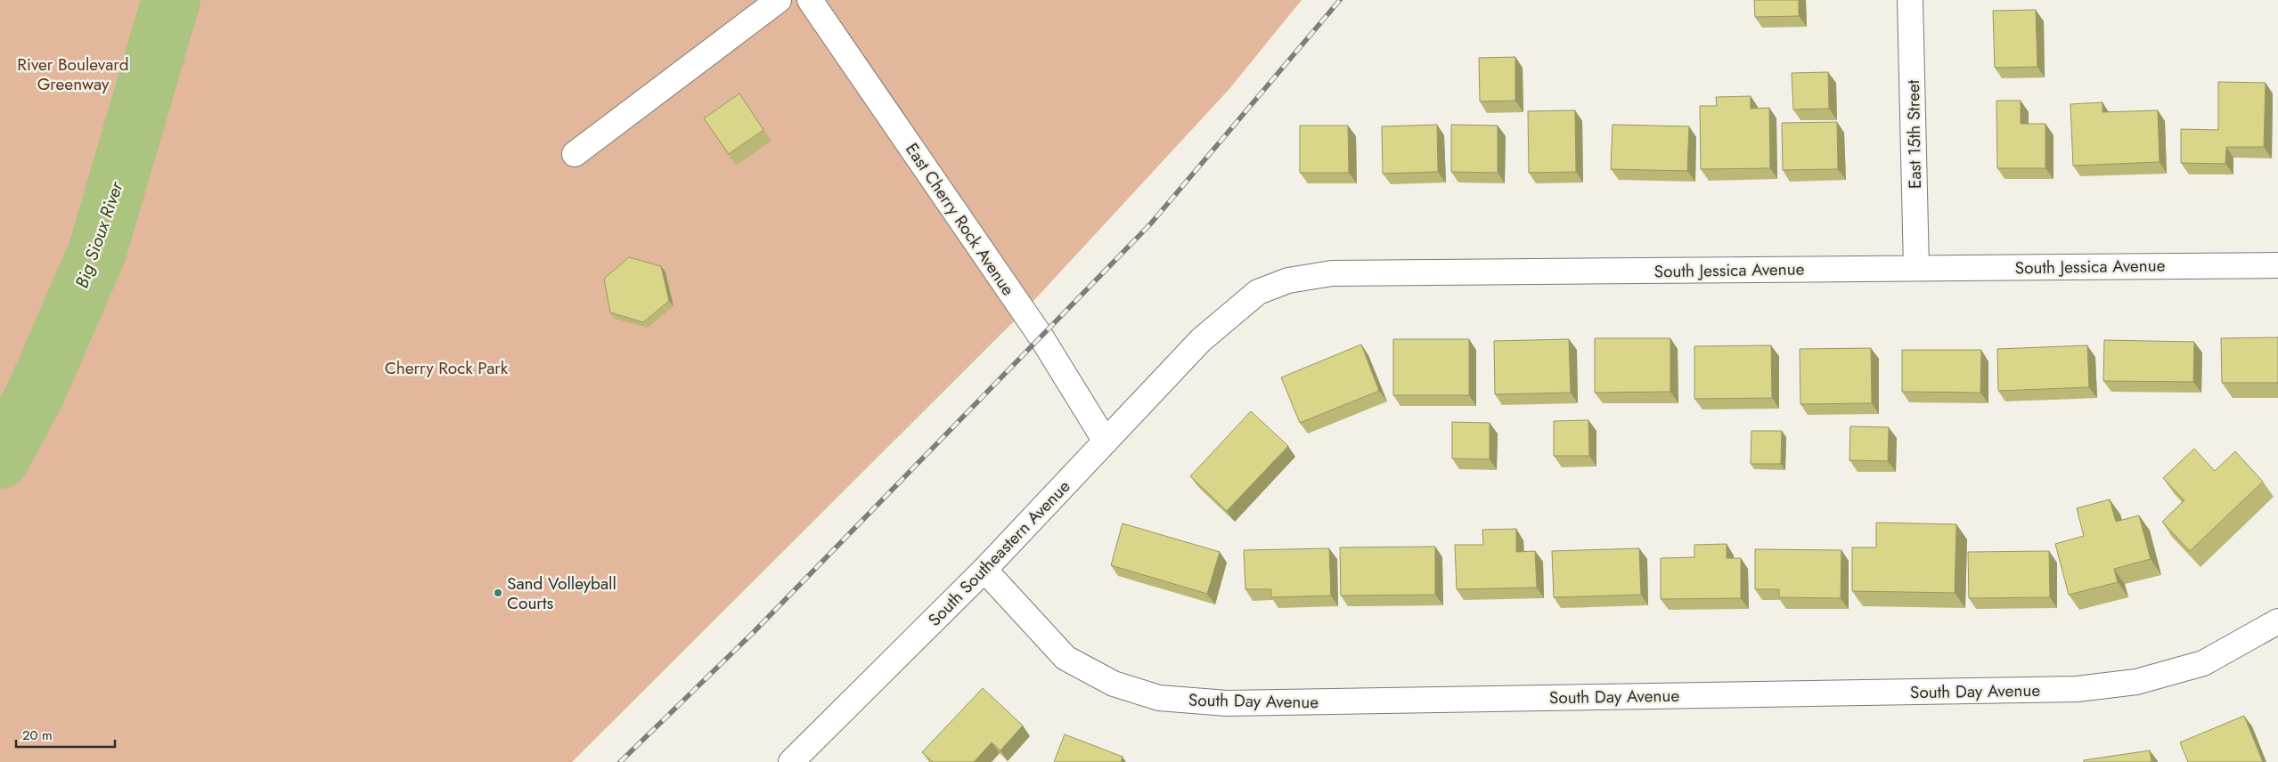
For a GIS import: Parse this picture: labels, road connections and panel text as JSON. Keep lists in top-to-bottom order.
{
  "streets": {
    "street": [
      "East 15th Street",
      "East Cherry Rock Avenue",
      "South Jessica Avenue",
      "South Southeastern Avenue",
      "South Day Avenue"
    ]
  },
  "crossings": [
    ["East 15th Street", "South Jessica Avenue"],
    ["East Cherry Rock Avenue", "South Southeastern Avenue"],
    ["South Jessica Avenue", "South Southeastern Avenue"],
    ["South Southeastern Avenue", "South Day Avenue"]
  ],
  "water": ["Big Sioux River"],
  "parks": ["River Boulevard Greenway", "Cherry Rock Park"],
  "places": ["Sand Volleyball Courts"],
  "scale_bar": "20 m"
}
